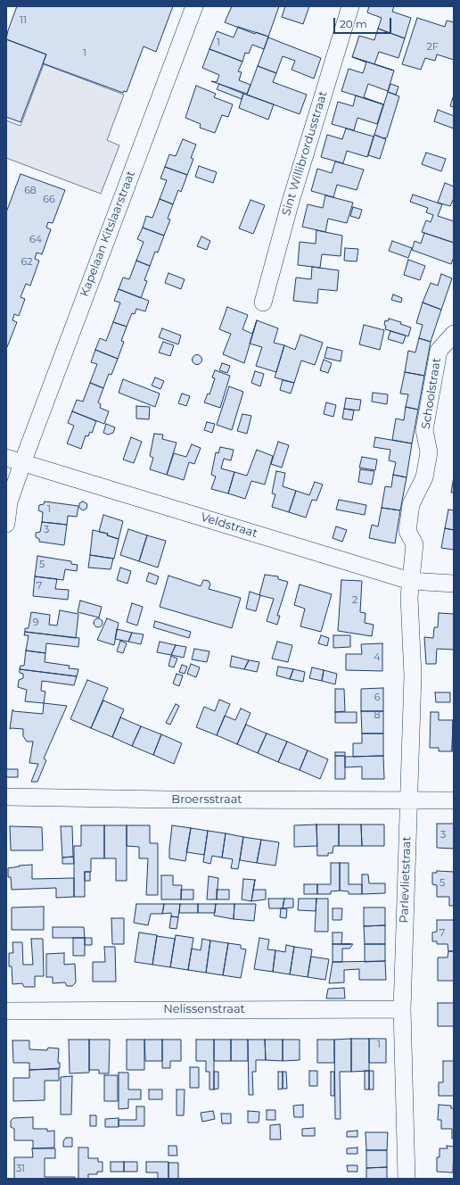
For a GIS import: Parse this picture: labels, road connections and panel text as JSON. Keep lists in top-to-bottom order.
{
  "streets": {
    "street": [
      "Sint Willibrordusstraat",
      "Kapelaan Kitslaarstraat",
      "Schoolstraat",
      "Veldstraat",
      "Broersstraat",
      "Parlevlietstraat",
      "Nelissenstraat"
    ]
  },
  "crossings": [
    ["Kapelaan Kitslaarstraat", "Veldstraat"],
    ["Schoolstraat", "Veldstraat"],
    ["Schoolstraat", "Parlevlietstraat"],
    ["Veldstraat", "Parlevlietstraat"],
    ["Broersstraat", "Parlevlietstraat"],
    ["Parlevlietstraat", "Nelissenstraat"]
  ],
  "house_numbers": [
    "11",
    "1",
    "2F",
    "1",
    "68",
    "66",
    "64",
    "62",
    "1",
    "3",
    "5",
    "7",
    "2",
    "9",
    "4",
    "6",
    "8",
    "3",
    "5",
    "7",
    "1",
    "31"
  ],
  "scale_bar": "20 m"
}
